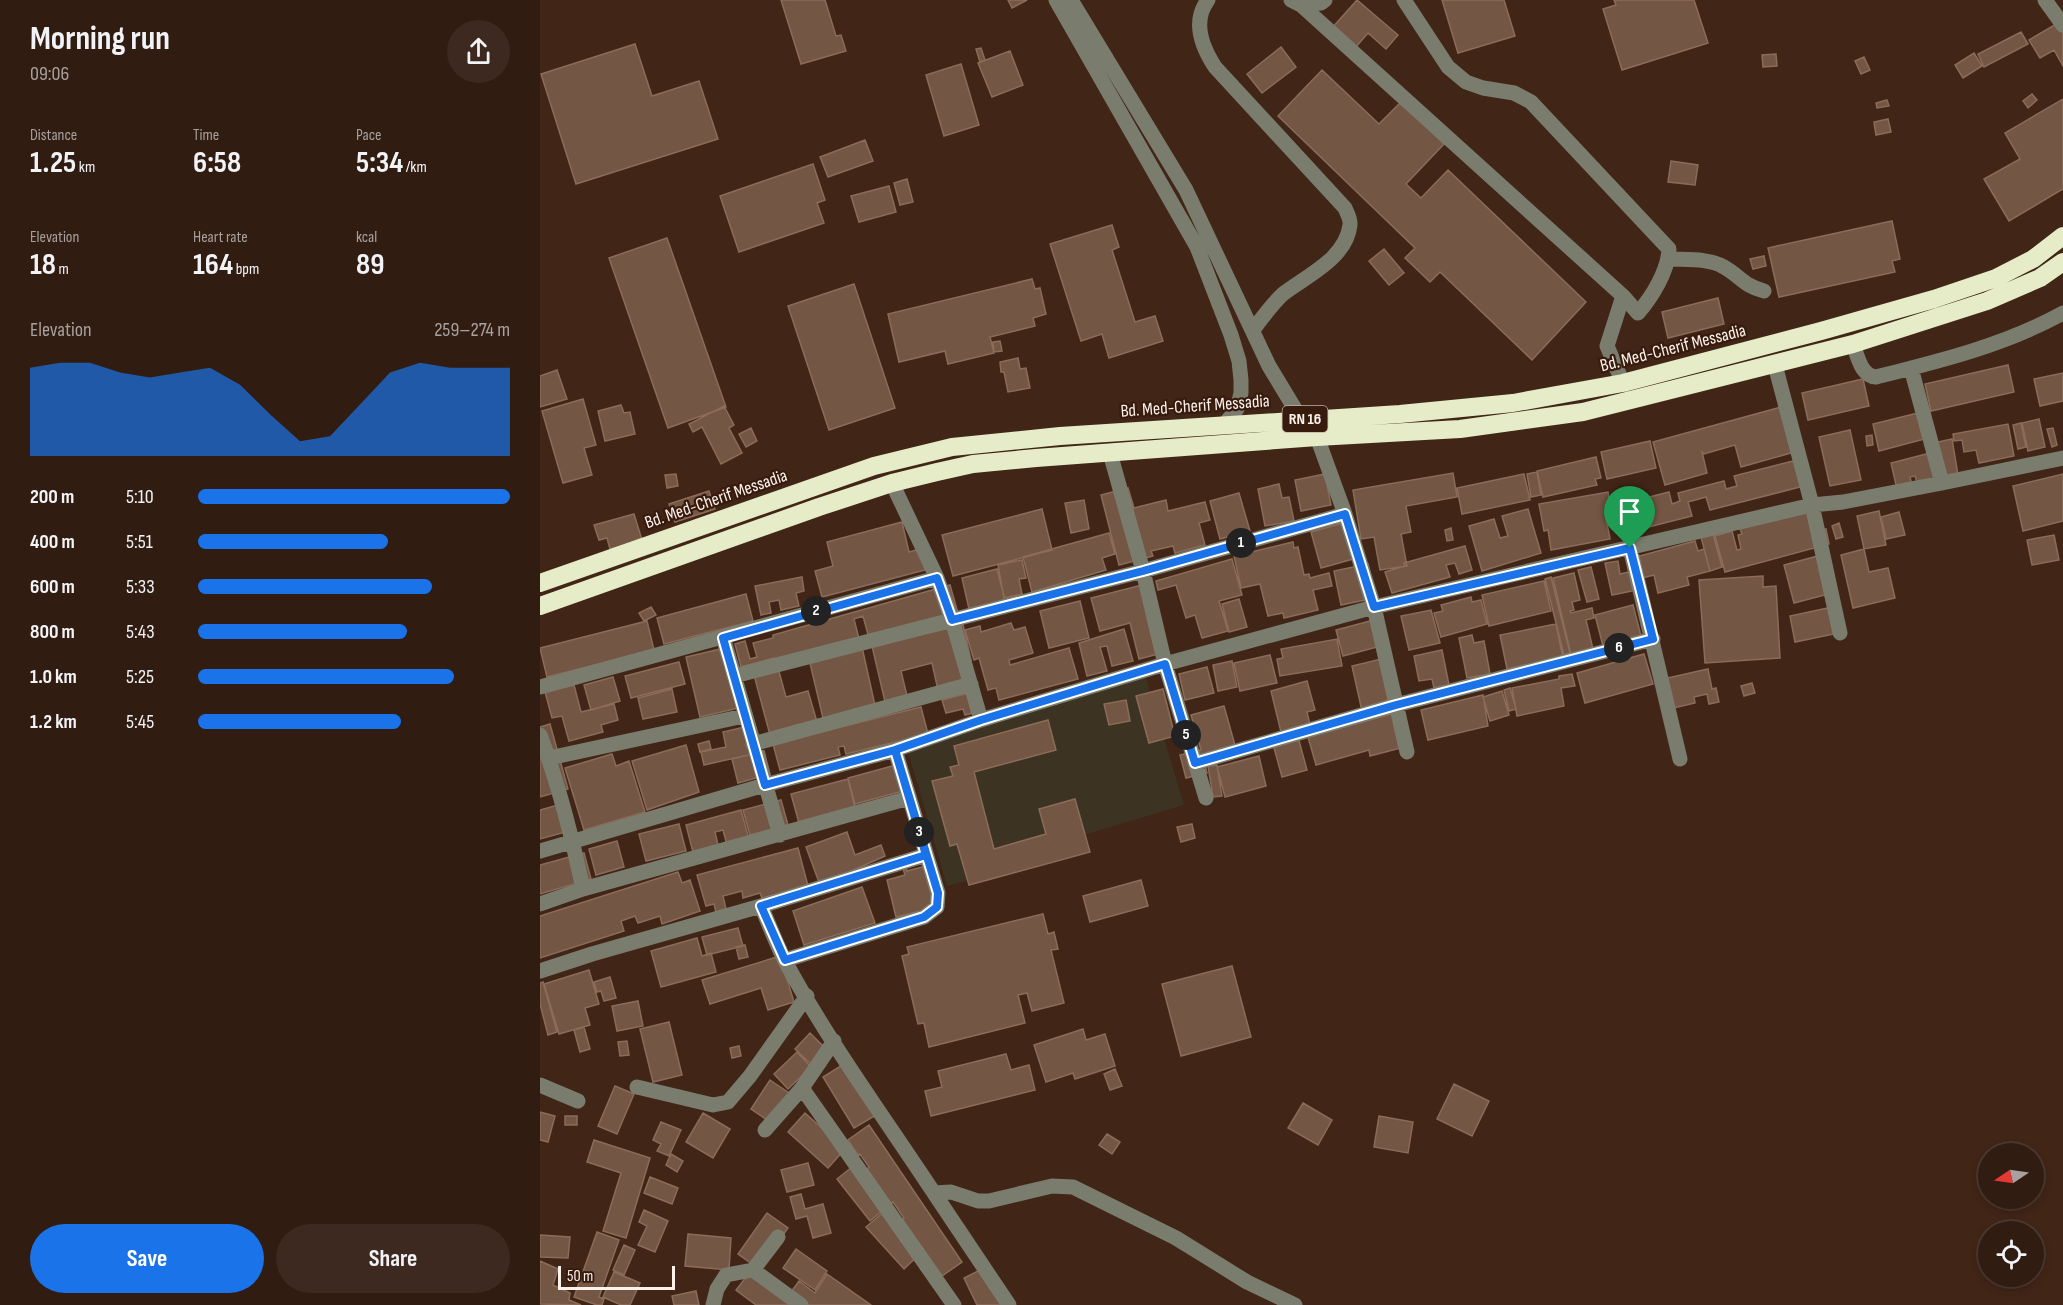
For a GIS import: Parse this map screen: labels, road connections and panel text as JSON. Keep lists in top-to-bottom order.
{
  "streets": {
    "highway": ["Bd. Med-Cherif Messadia", "RN 16"]
  },
  "scale_bar": "50 m",
  "north": "left",
  "page": {
    "heading": ["Morning run", "09:06"],
    "stats": [
      ["Distance", "1.25 km"],
      ["Time", "6:58"],
      ["Pace", "5:34 /km"],
      ["Elevation", "18 m"],
      ["Heart rate", "164 bpm"],
      ["kcal", "89"]
    ],
    "chart": ["Elevation", "259–274 m"],
    "list": [
      {
        "name": "200 m",
        "note": "5:10"
      },
      {
        "name": "400 m",
        "note": "5:51"
      },
      {
        "name": "600 m",
        "note": "5:33"
      },
      {
        "name": "800 m",
        "note": "5:43"
      },
      {
        "name": "1.0 km",
        "note": "5:25"
      },
      {
        "name": "1.2 km",
        "note": "5:45"
      }
    ],
    "pins": [
      "1",
      "2",
      "6",
      "5",
      "3"
    ],
    "buttons": ["Save", "Share"],
    "scale": "50 m"
  }
}
